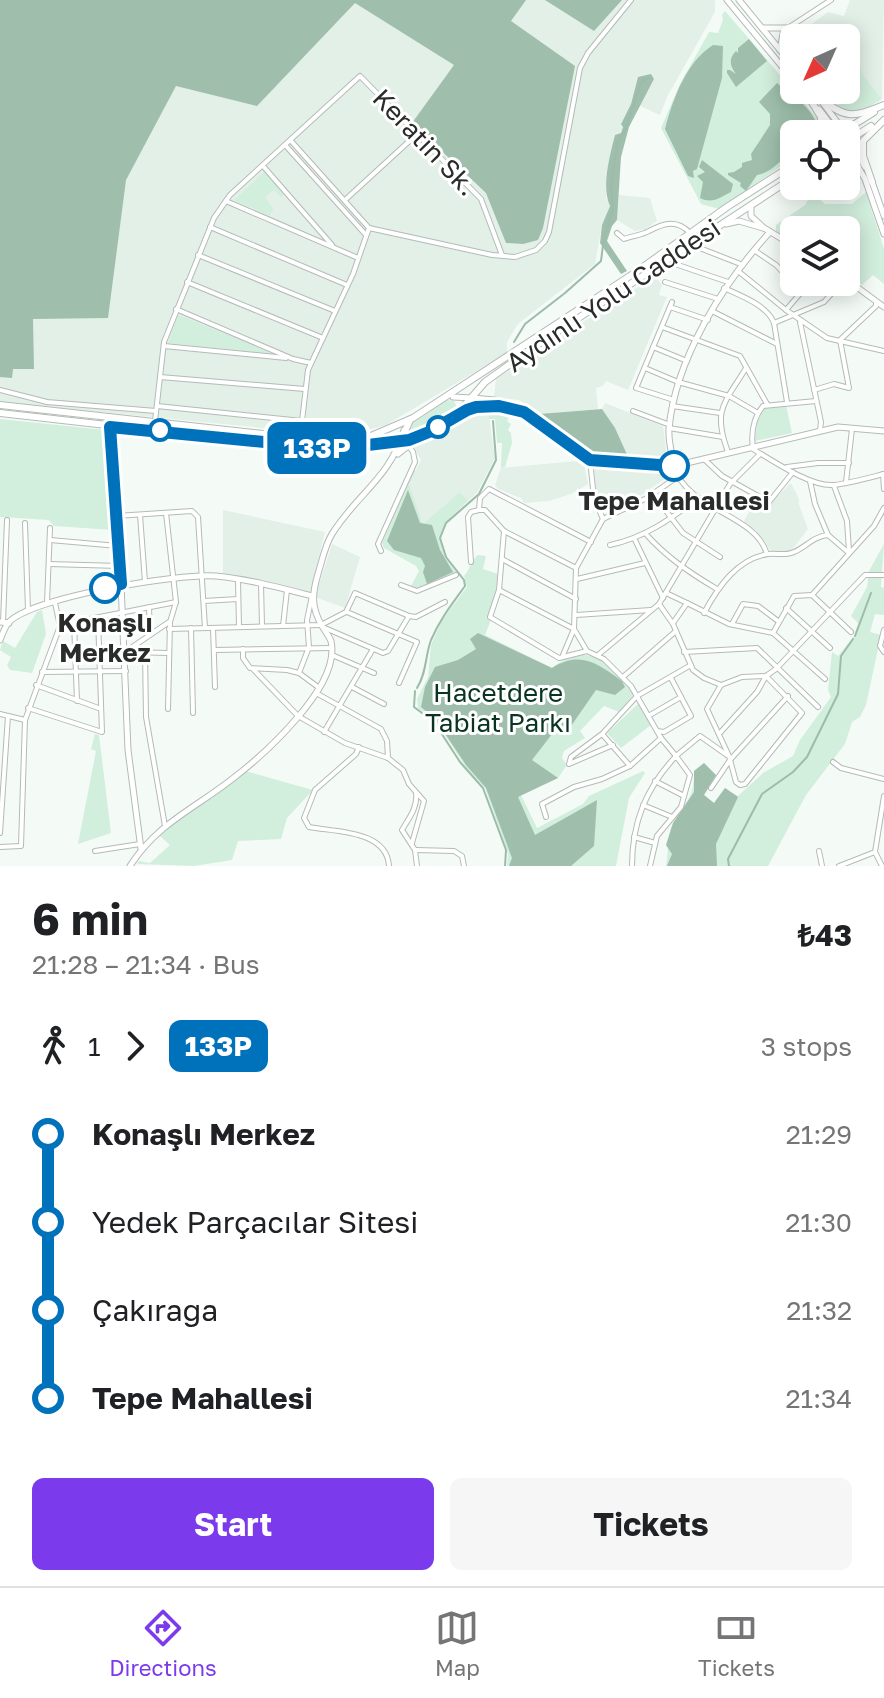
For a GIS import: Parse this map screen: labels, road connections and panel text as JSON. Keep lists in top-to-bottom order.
{
  "streets": {
    "main road": ["Aydınlı Yolu Caddesi"],
    "street": ["Keratin Sk."]
  },
  "parks": ["Hacetdere Tabiat Parkı"],
  "places": ["Tepe Mahallesi", "Konaşlı Merkez"],
  "lines": ["bus line 133P"],
  "north": "bottom left",
  "page": {
    "on_map": "133P",
    "heading": ["6 min", "21:28 – 21:34 · Bus", "₺43"],
    "legs": ["1", "133P", "3 stops"],
    "list": [
      {
        "name": "Konaşlı Merkez",
        "value": "21:29"
      },
      {
        "name": "Yedek Parçacılar Sitesi",
        "value": "21:30"
      },
      {
        "name": "Çakırağa",
        "value": "21:32"
      },
      {
        "name": "Tepe Mahallesi",
        "value": "21:34"
      }
    ],
    "buttons": ["Start", "Tickets"],
    "tabs": ["Directions", "Map", "Tickets"]
  }
}
